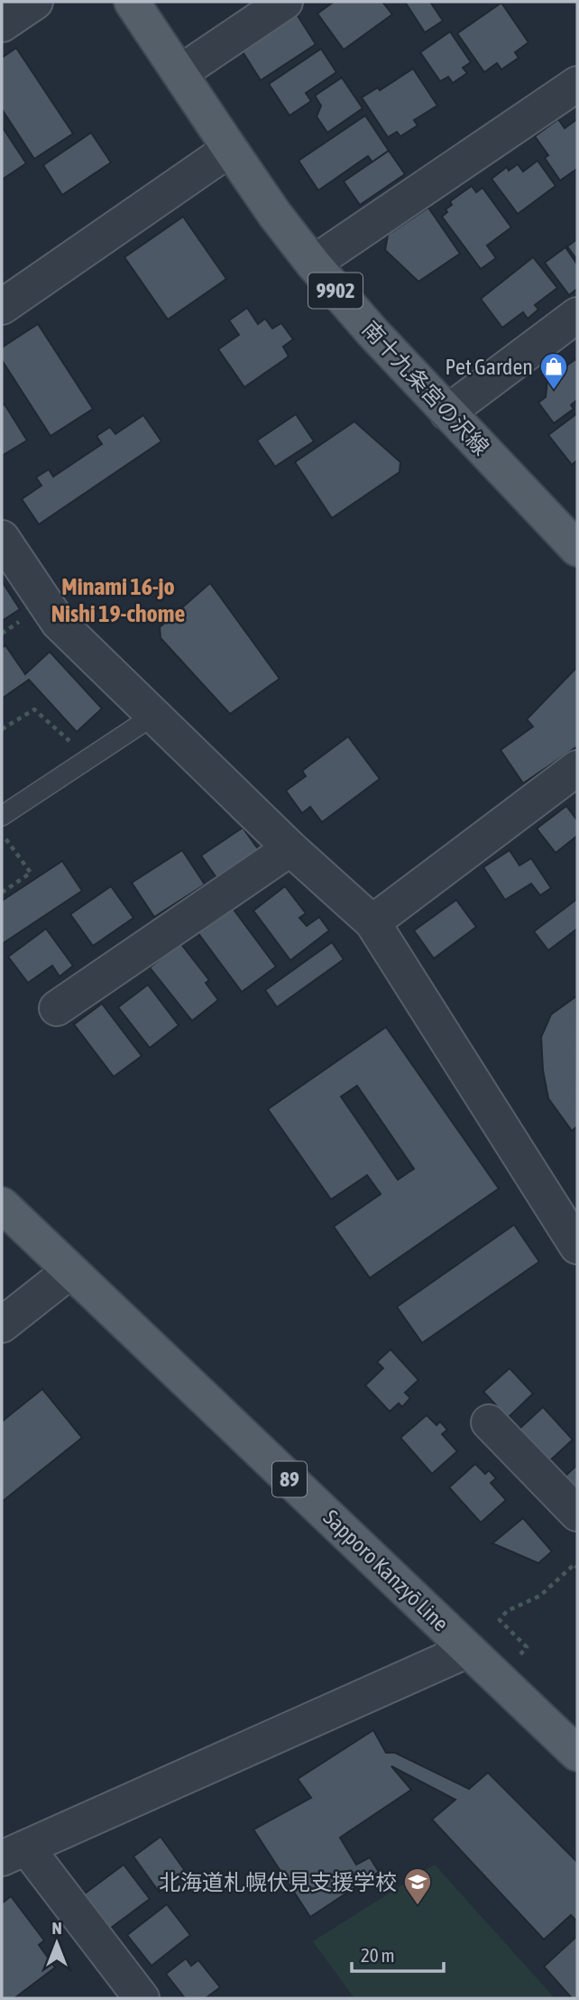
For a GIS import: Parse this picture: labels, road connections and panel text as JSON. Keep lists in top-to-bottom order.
{
  "streets": {
    "main road": [
      "9902",
      "南十九条宮の沢線",
      "89",
      "Sapporo Kanzyō Line"
    ]
  },
  "districts": ["Minami 16-jo Nishi 19-chome"],
  "places": {
    "shop": ["Pet Garden"],
    "school or university": ["北海道札幌伏見支援学校"]
  },
  "scale_bar": "20 m",
  "north": "top"
}
